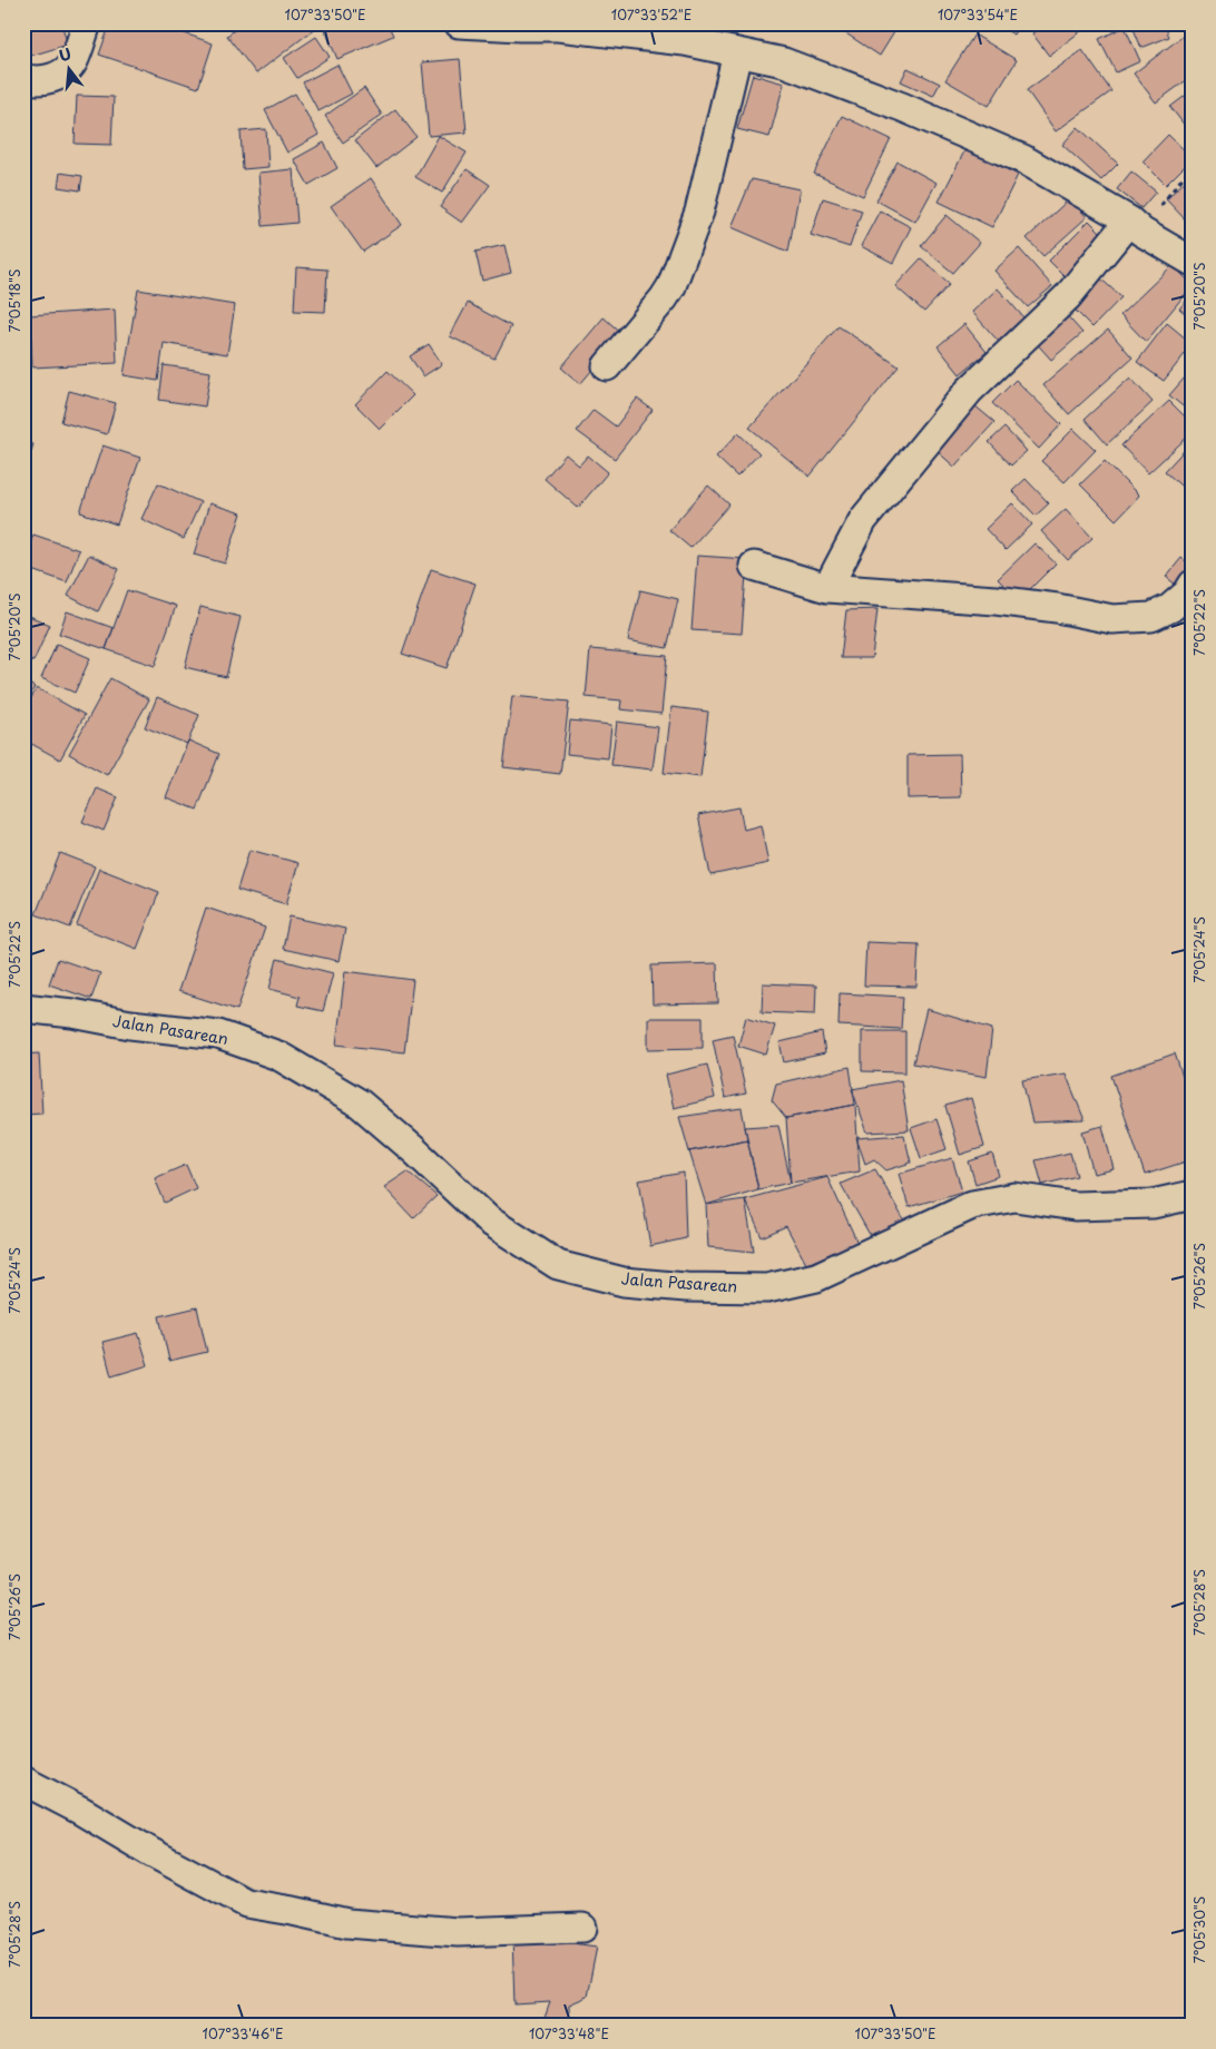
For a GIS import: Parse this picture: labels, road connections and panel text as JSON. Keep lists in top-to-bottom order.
{
  "streets": {
    "street": ["Jalan Pasarean"]
  },
  "north": "top",
  "coordinates": [
    "107°33'50\"E",
    "107°33'52\"E",
    "107°33'54\"E",
    "7°05'20\"S",
    "7°05'18\"S",
    "7°05'22\"S",
    "7°05'24\"S",
    "7°05'26\"S",
    "7°05'28\"S",
    "7°05'30\"S",
    "107°33'46\"E",
    "107°33'48\"E"
  ]
}
